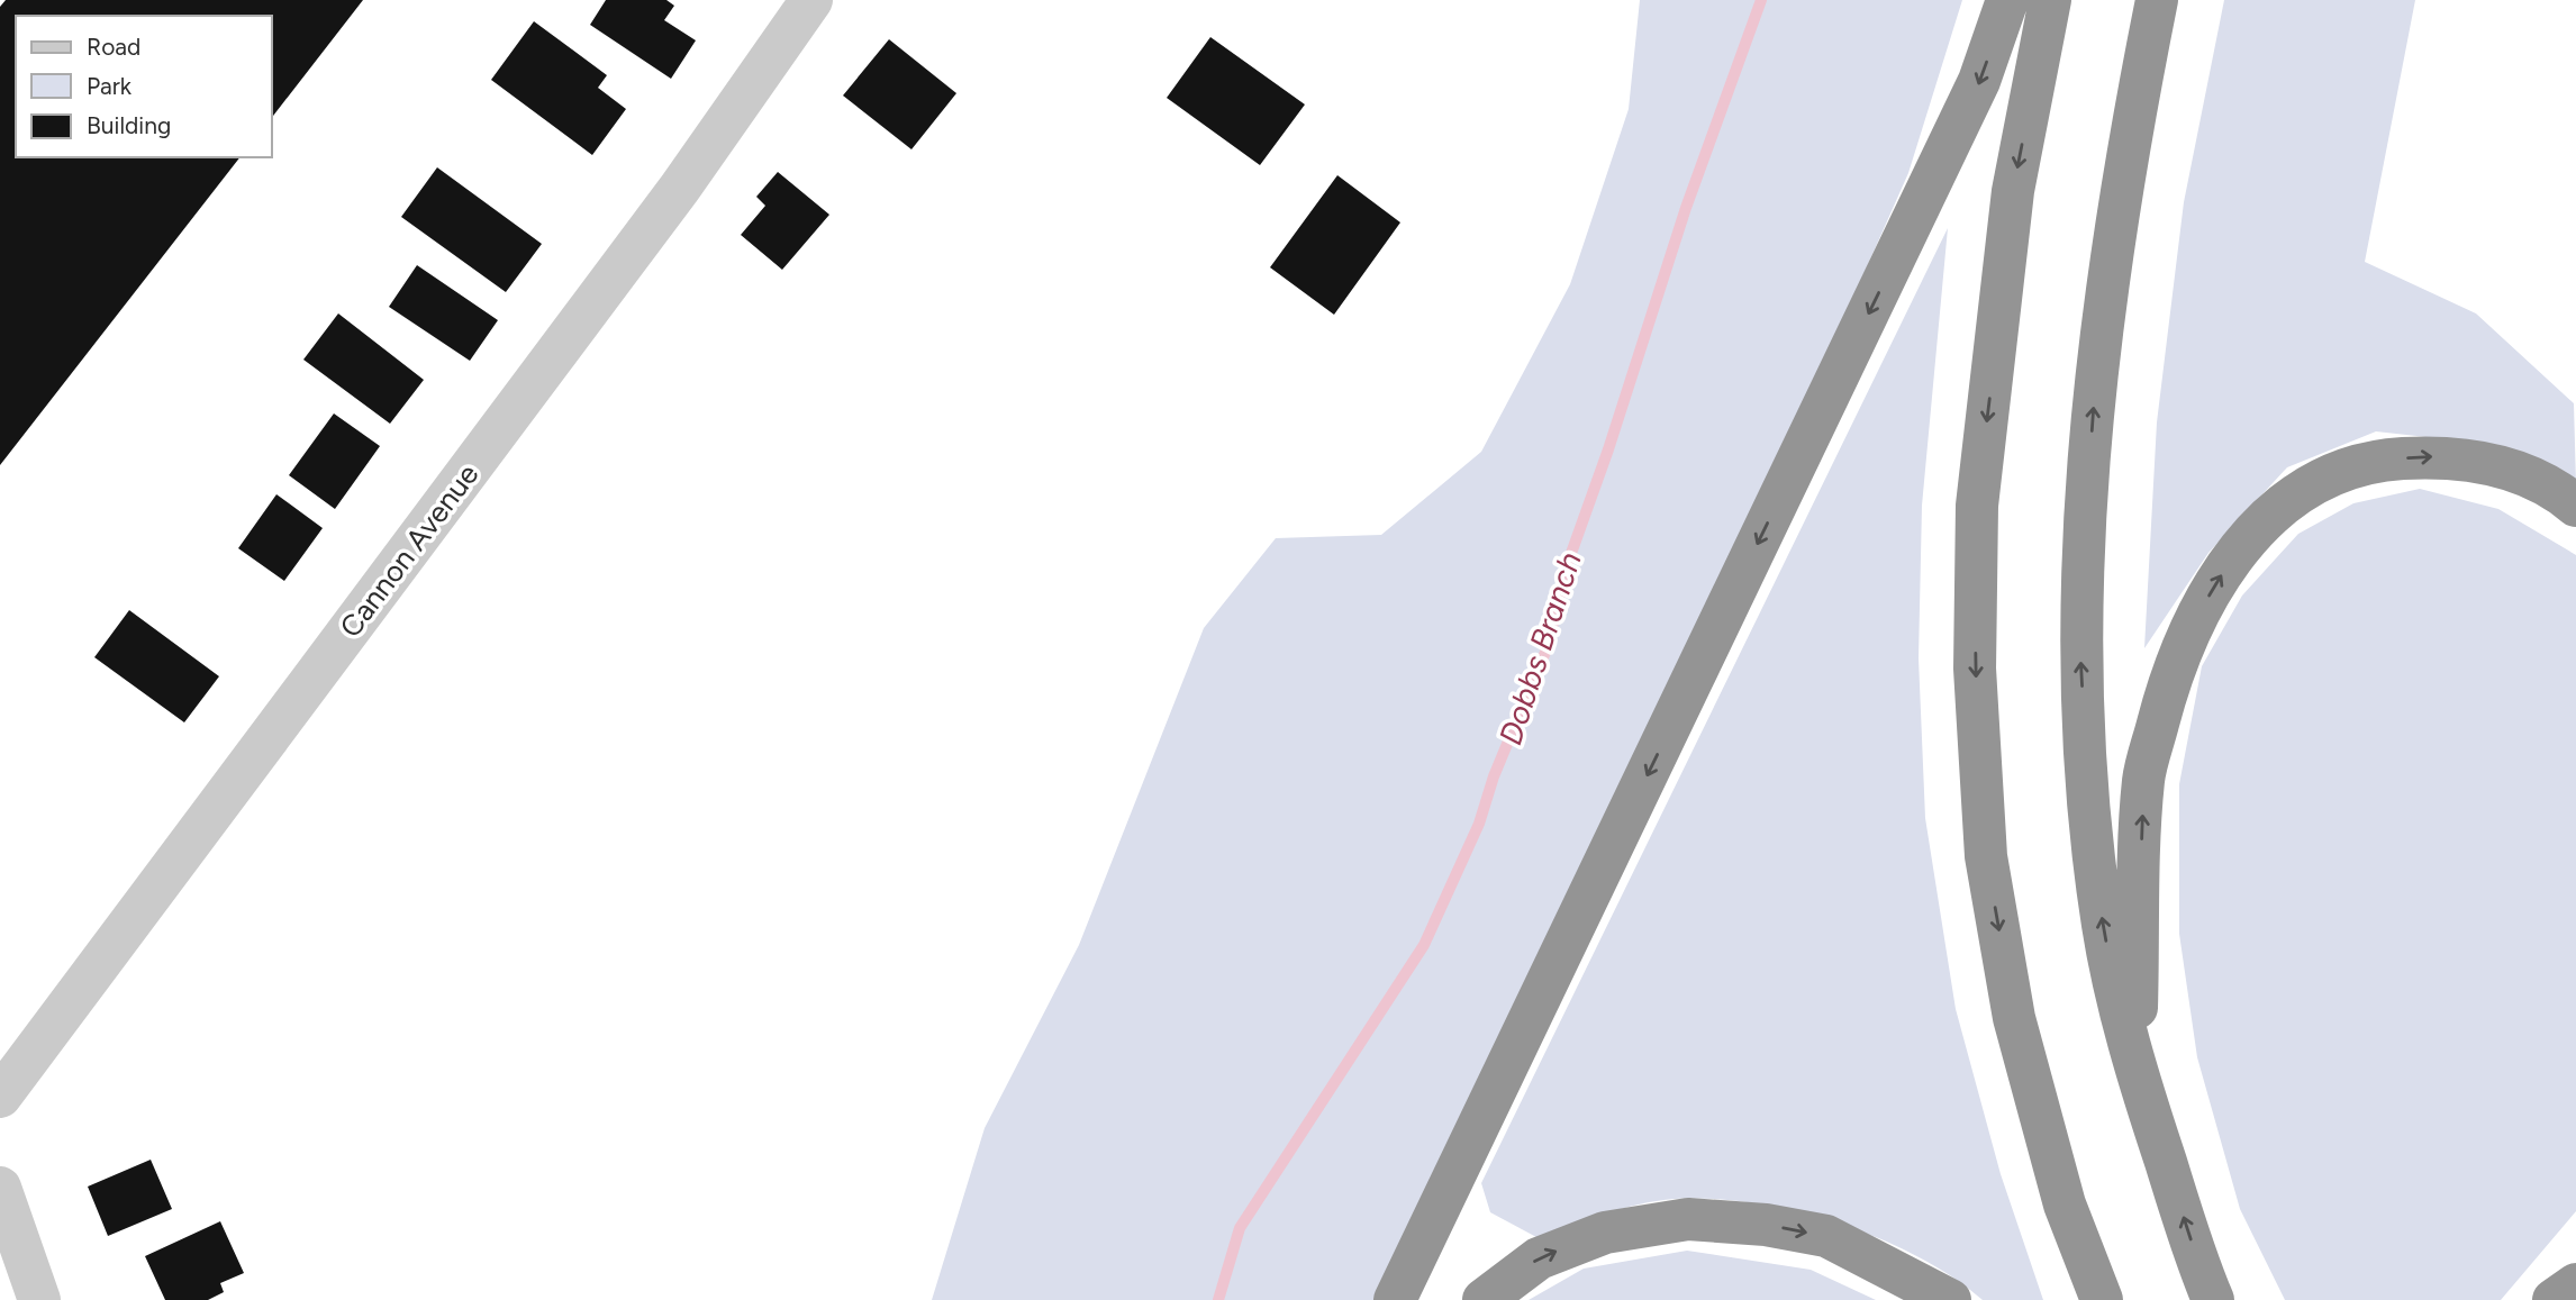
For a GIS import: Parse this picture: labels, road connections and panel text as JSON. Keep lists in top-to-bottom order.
{
  "streets": {
    "street": ["Cannon Avenue"]
  },
  "water": ["Dobbs Branch"],
  "legend": ["Road", "Park", "Building"]
}
